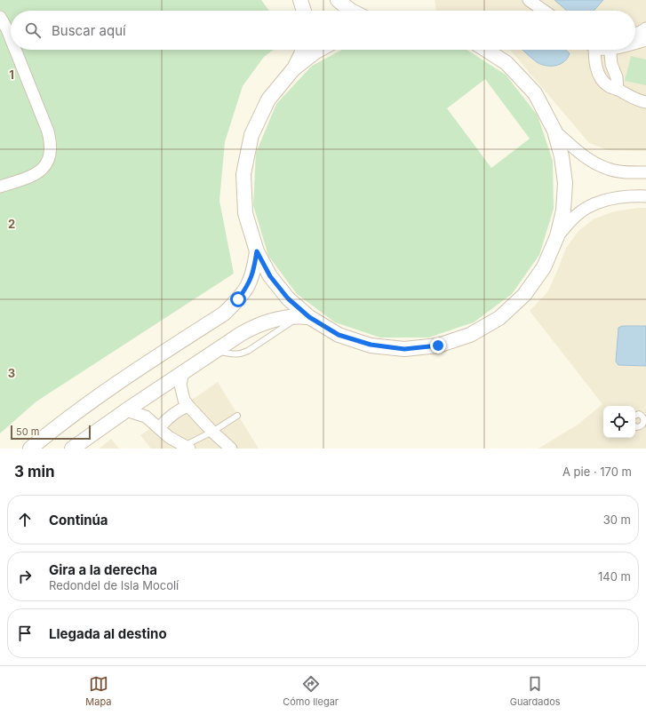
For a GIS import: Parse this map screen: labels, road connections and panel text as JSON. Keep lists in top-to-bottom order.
{
  "scale_bar": "50 m",
  "page": {
    "search": "Buscar aquí",
    "scale": "50 m",
    "heading": ["3 min", "A pie · 170 m"],
    "list": [
      ["Continúa", "30 m"],
      ["Gira a la derecha", "Redondel de Isla Mocolí", "140 m"],
      "Llegada al destino"
    ],
    "nav": ["Mapa", "Cómo llegar", "Guardados"]
  },
  "grid": {
    "rows": ["1", "2", "3"]
  }
}
